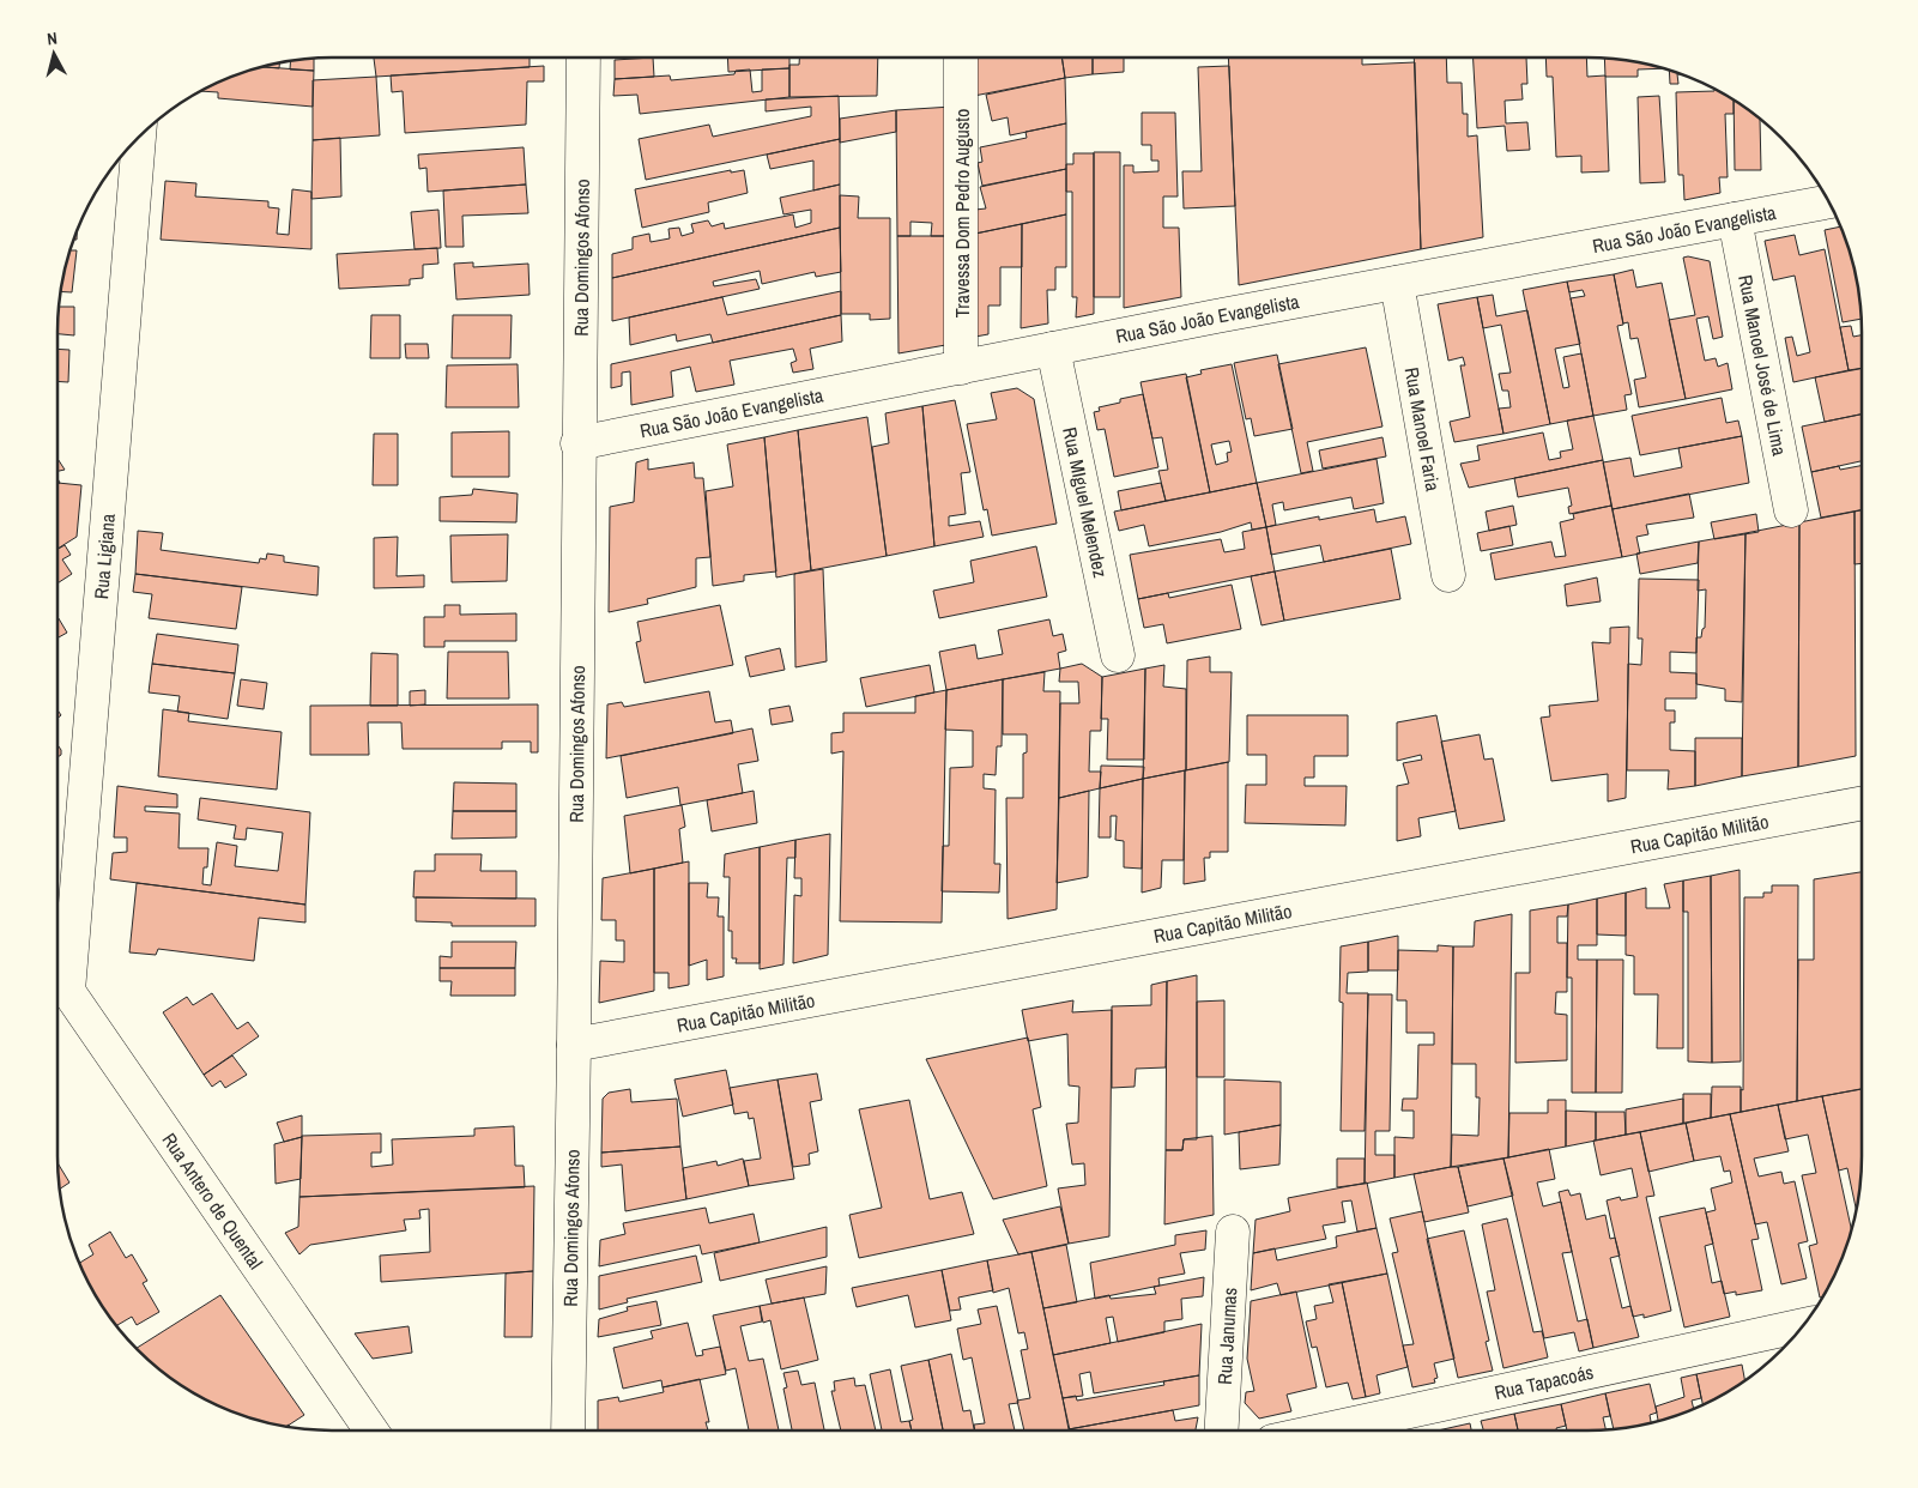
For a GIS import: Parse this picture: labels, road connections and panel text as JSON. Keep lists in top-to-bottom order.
{
  "streets": {
    "street": [
      "Travessa Dom Pedro Augusto",
      "Rua São João Evangelista",
      "Rua Domingos Afonso",
      "Rua Manoel José de Lima",
      "Rua Manoel Faria",
      "Rua MIguel Melendez",
      "Rua Ligiana",
      "Rua Capitão Militão",
      "Rua Antero de Quental",
      "Rua Janumas",
      "Rua Tapacoás"
    ]
  },
  "crossings": [
    ["Travessa Dom Pedro Augusto", "Rua São João Evangelista"],
    ["Rua São João Evangelista", "Rua Domingos Afonso"],
    ["Rua São João Evangelista", "Rua Manoel José de Lima"],
    ["Rua São João Evangelista", "Rua Manoel Faria"],
    ["Rua São João Evangelista", "Rua MIguel Melendez"],
    ["Rua Domingos Afonso", "Rua Capitão Militão"],
    ["Rua Ligiana", "Rua Antero de Quental"]
  ],
  "north": "top"
}
